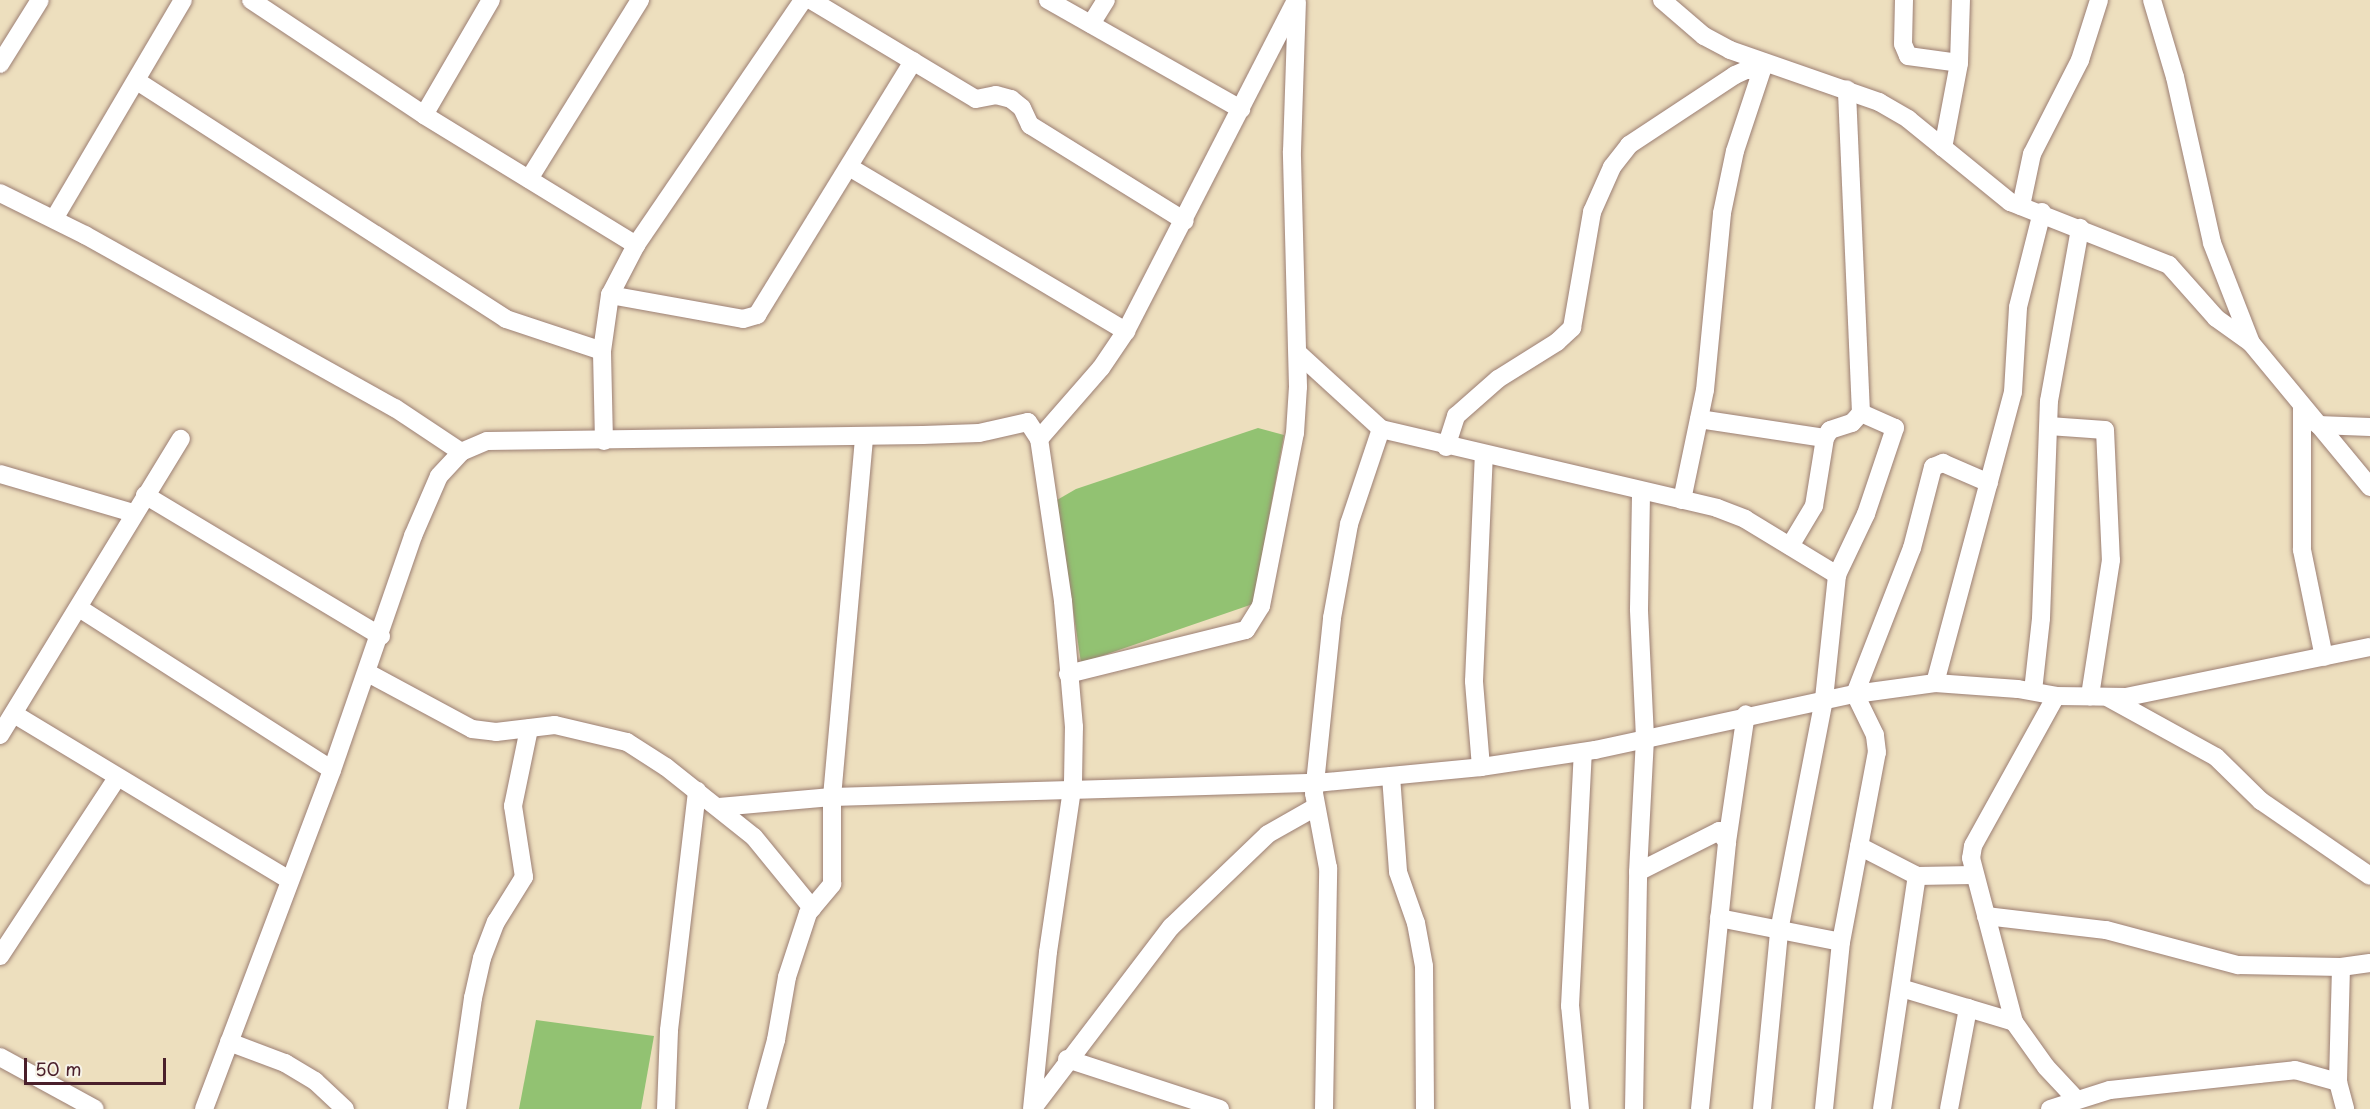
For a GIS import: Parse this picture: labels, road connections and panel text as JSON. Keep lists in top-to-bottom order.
{
  "scale_bar": "50 m"
}
